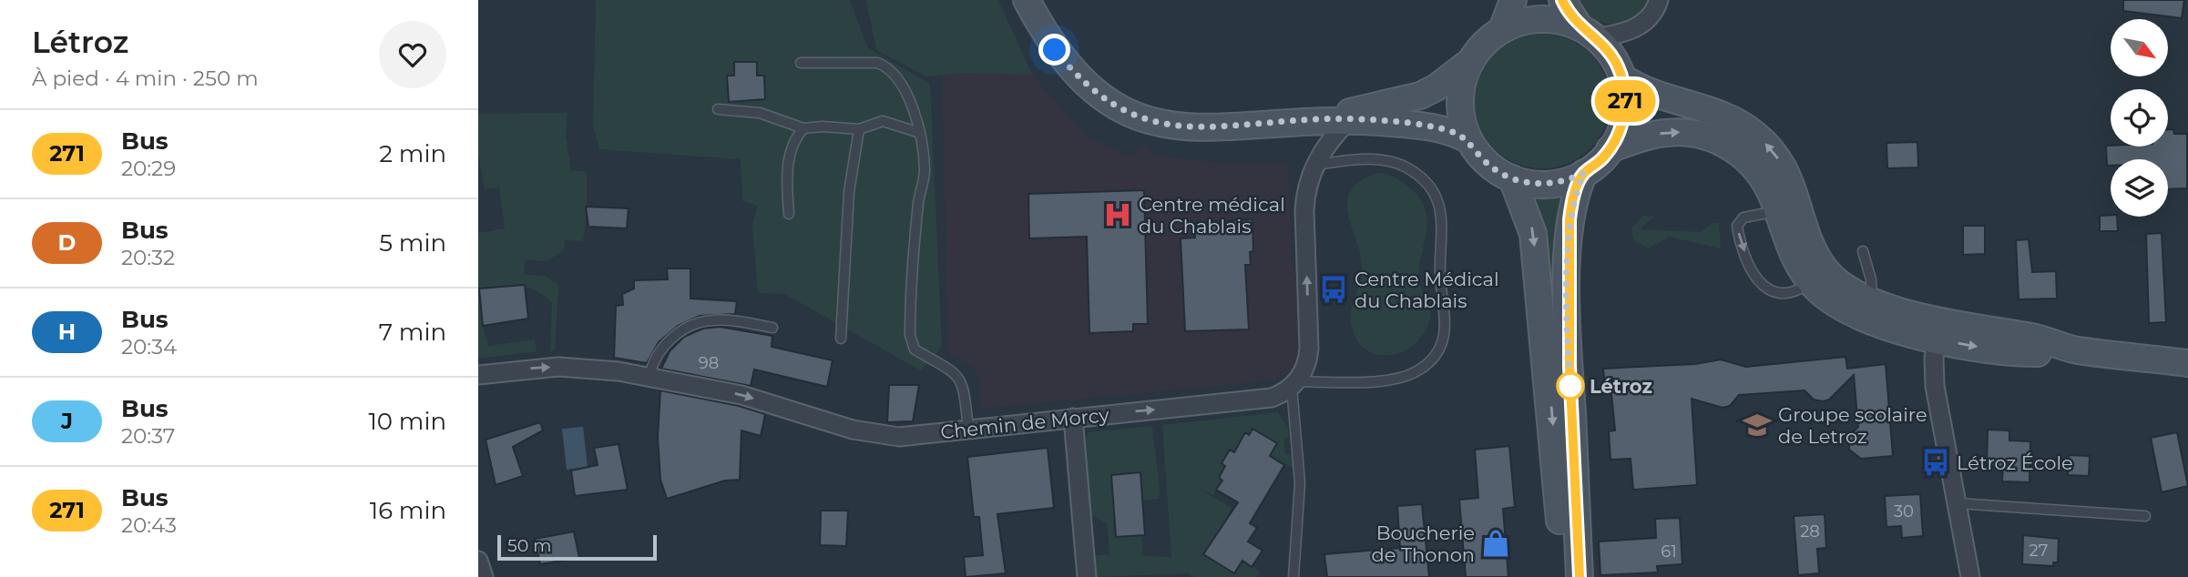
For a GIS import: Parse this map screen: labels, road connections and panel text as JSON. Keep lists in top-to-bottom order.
{
  "streets": {
    "street": ["Chemin de Morcy"]
  },
  "one_way": ["Chemin de Morcy"],
  "places": {
    "hospital": ["Centre médical du Chablais"],
    "bus stop": ["Centre Médical du Chablais", "Létroz École"],
    "other": ["Létroz"],
    "school or university": ["Groupe scolaire de Letroz"],
    "shop": ["Boucherie de Thonon"]
  },
  "lines": ["bus line 271"],
  "house_numbers": [
    "98",
    "30",
    "28",
    "27",
    "61"
  ],
  "scale_bar": "50 m",
  "north": "bottom right",
  "page": {
    "heading": ["Létroz", "À pied · 4 min · 250 m"],
    "on_map": "271",
    "list": [
      {
        "mark": "271",
        "name": "Bus",
        "note": "20:29",
        "value": "2 min"
      },
      {
        "mark": "D",
        "name": "Bus",
        "note": "20:32",
        "value": "5 min"
      },
      {
        "mark": "H",
        "name": "Bus",
        "note": "20:34",
        "value": "7 min"
      },
      {
        "mark": "J",
        "name": "Bus",
        "note": "20:37",
        "value": "10 min"
      },
      {
        "mark": "271",
        "name": "Bus",
        "note": "20:43",
        "value": "16 min"
      }
    ],
    "scale": "50 m"
  }
}
